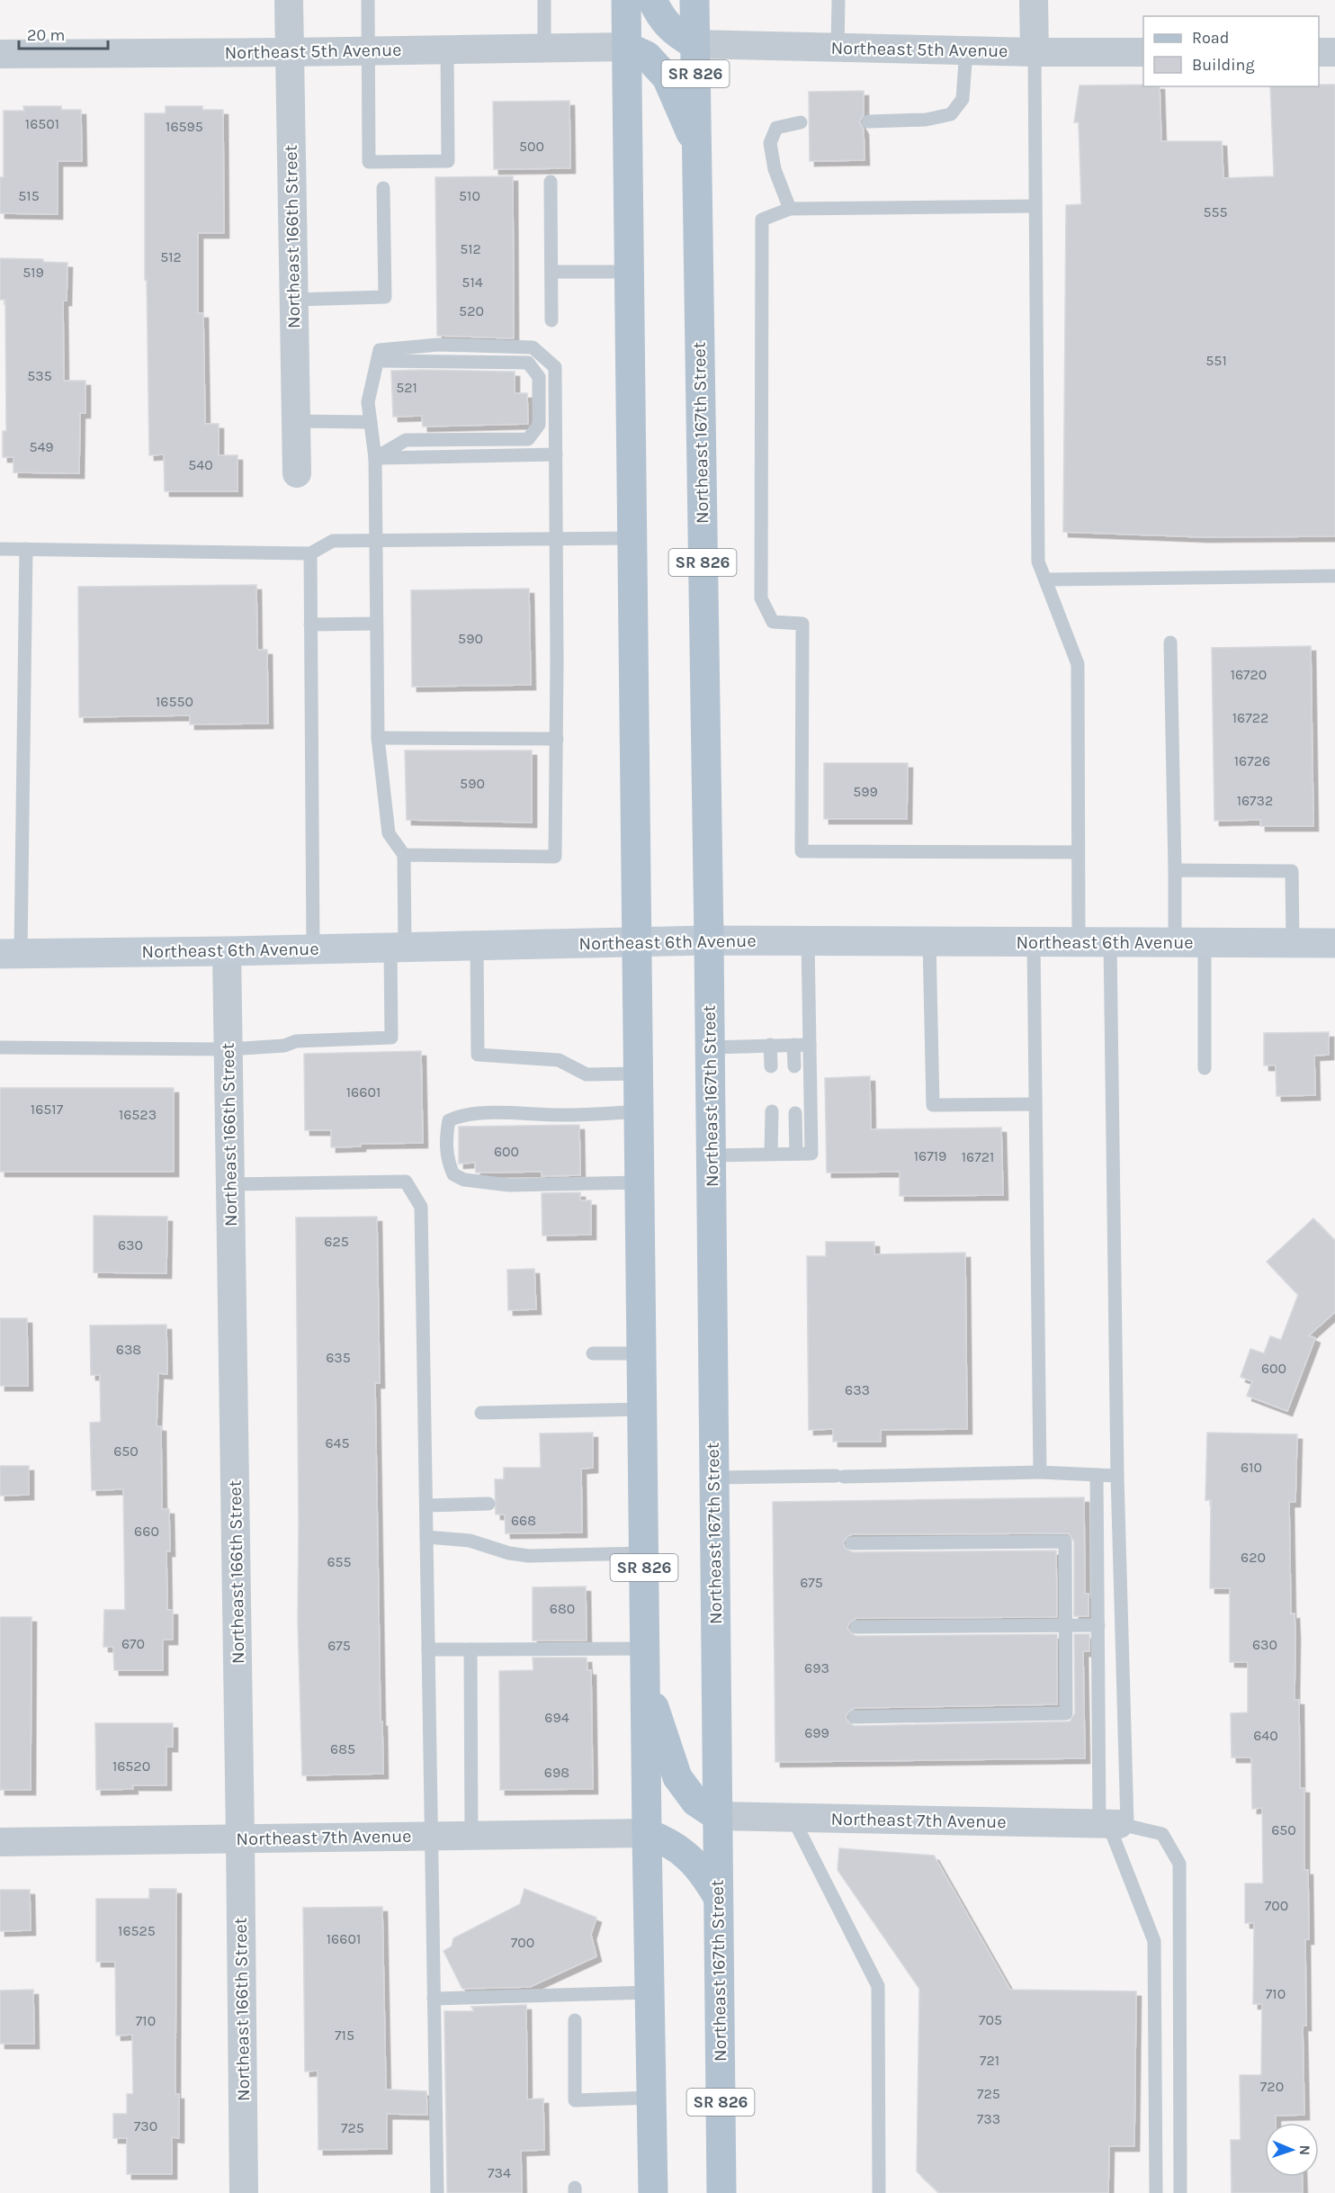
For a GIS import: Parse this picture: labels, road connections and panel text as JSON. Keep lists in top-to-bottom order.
{
  "streets": {
    "main road": ["SR 826", "Northeast 167th Street", "Northeast 6th Avenue"],
    "street": ["Northeast 5th Avenue", "Northeast 166th Street", "Northeast 7th Avenue"]
  },
  "crossings": [
    ["Northeast 5th Avenue", "SR 826"],
    ["Northeast 5th Avenue", "Northeast 166th Street"],
    ["Northeast 5th Avenue", "Northeast 167th Street"],
    ["SR 826", "Northeast 6th Avenue"],
    ["SR 826", "Northeast 7th Avenue"],
    ["Northeast 166th Street", "Northeast 6th Avenue"],
    ["Northeast 166th Street", "Northeast 7th Avenue"],
    ["Northeast 167th Street", "Northeast 6th Avenue"],
    ["Northeast 167th Street", "Northeast 7th Avenue"]
  ],
  "house_numbers": [
    "16501",
    "16595",
    "500",
    "515",
    "510",
    "555",
    "512",
    "512",
    "519",
    "514",
    "520",
    "551",
    "535",
    "521",
    "549",
    "540",
    "590",
    "16720",
    "16550",
    "16722",
    "16726",
    "590",
    "599",
    "16732",
    "16601",
    "16517",
    "16523",
    "600",
    "16719",
    "16721",
    "625",
    "630",
    "638",
    "635",
    "600",
    "633",
    "645",
    "650",
    "610",
    "668",
    "660",
    "620",
    "655",
    "675",
    "680",
    "670",
    "630",
    "675",
    "693",
    "694",
    "699",
    "640",
    "685",
    "16520",
    "698",
    "650",
    "700",
    "16525",
    "16601",
    "700",
    "710",
    "705",
    "710",
    "715",
    "721",
    "720",
    "725",
    "733",
    "730",
    "725",
    "734"
  ],
  "legend": ["Road", "Building"],
  "scale_bar": "20 m",
  "north": "right"
}
